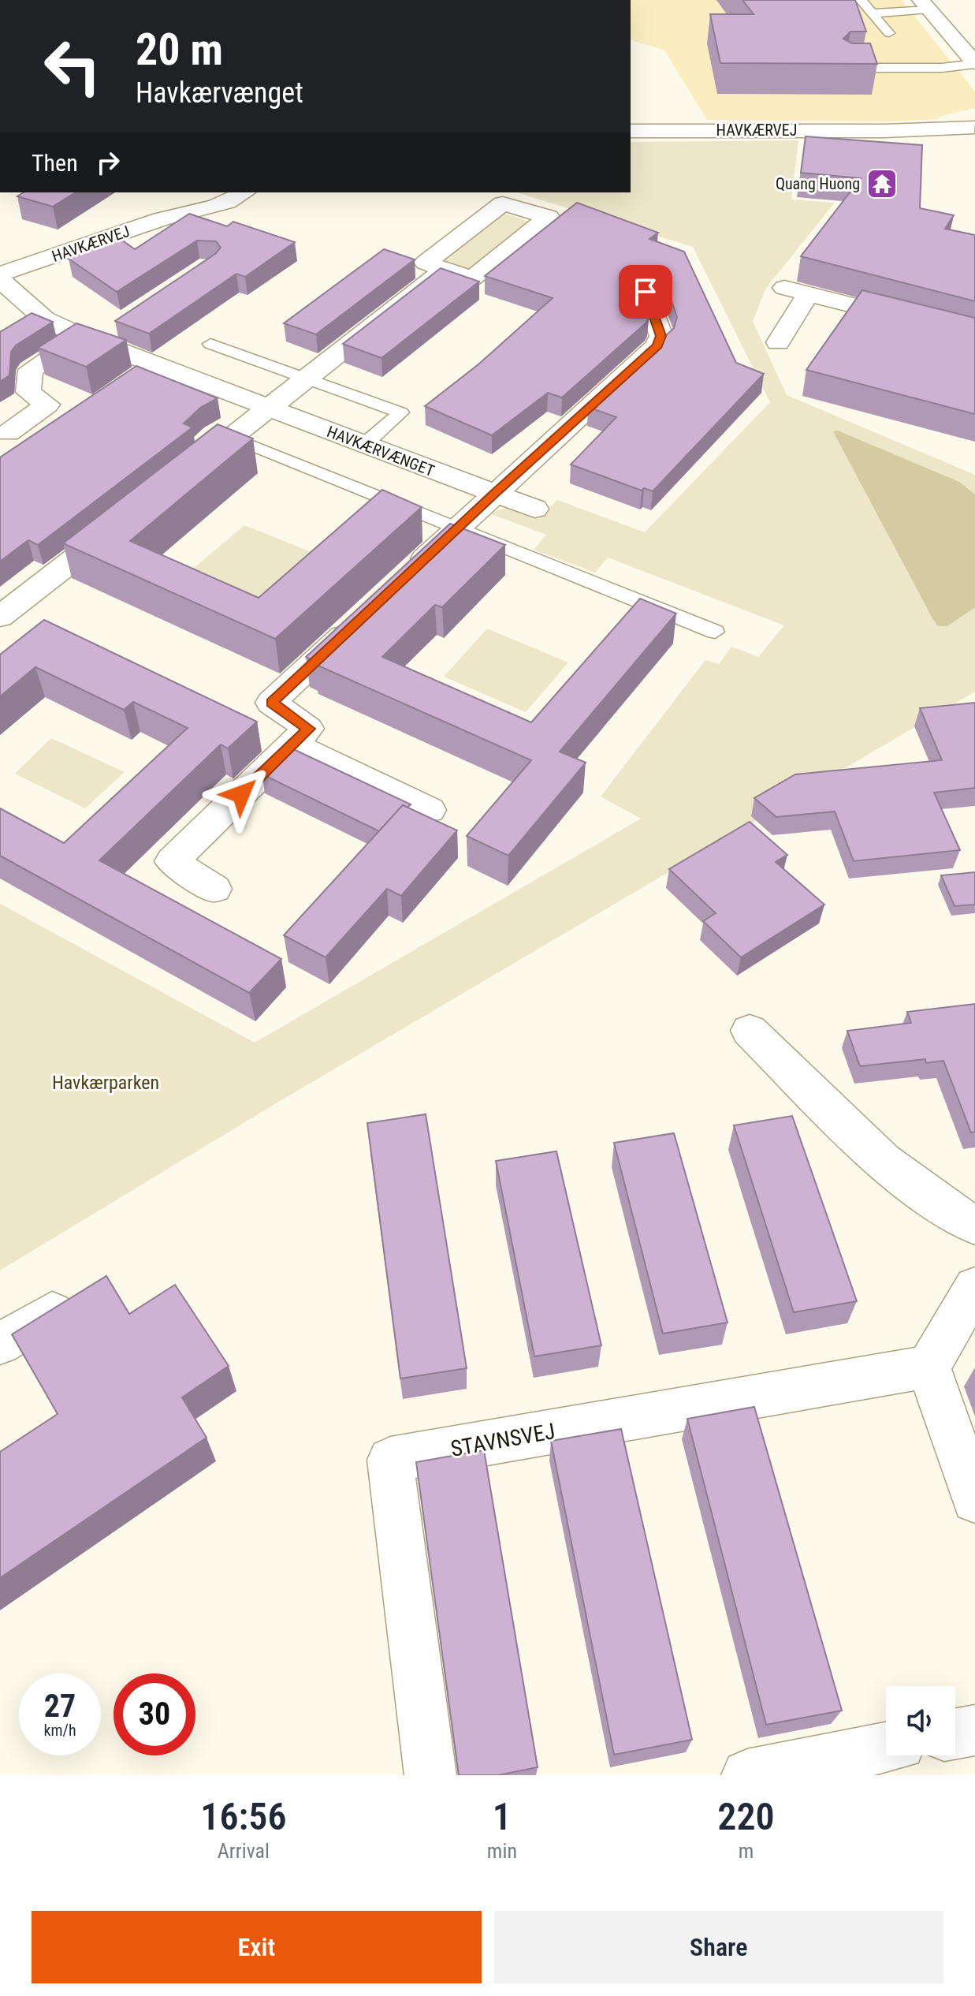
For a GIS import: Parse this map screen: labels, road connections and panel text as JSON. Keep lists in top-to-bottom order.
{
  "streets": {
    "street": ["HAVKÆRVEJ", "HAVKÆRVÆNGET", "STAVNSVEJ"]
  },
  "crossings": [
    ["HAVKÆRVEJ", "HAVKÆRVÆNGET"]
  ],
  "parks": ["Havkærparken"],
  "places": {
    "temple": ["Quang Huong"]
  },
  "page": {
    "turn": ["20 m", "Havkærvænget"],
    "then": "Then",
    "speed": "27 km/h",
    "limit": "30",
    "eta": [
      "16:56",
      "Arrival",
      "1",
      "min",
      "220",
      "m"
    ],
    "buttons": ["Exit", "Share"]
  }
}
